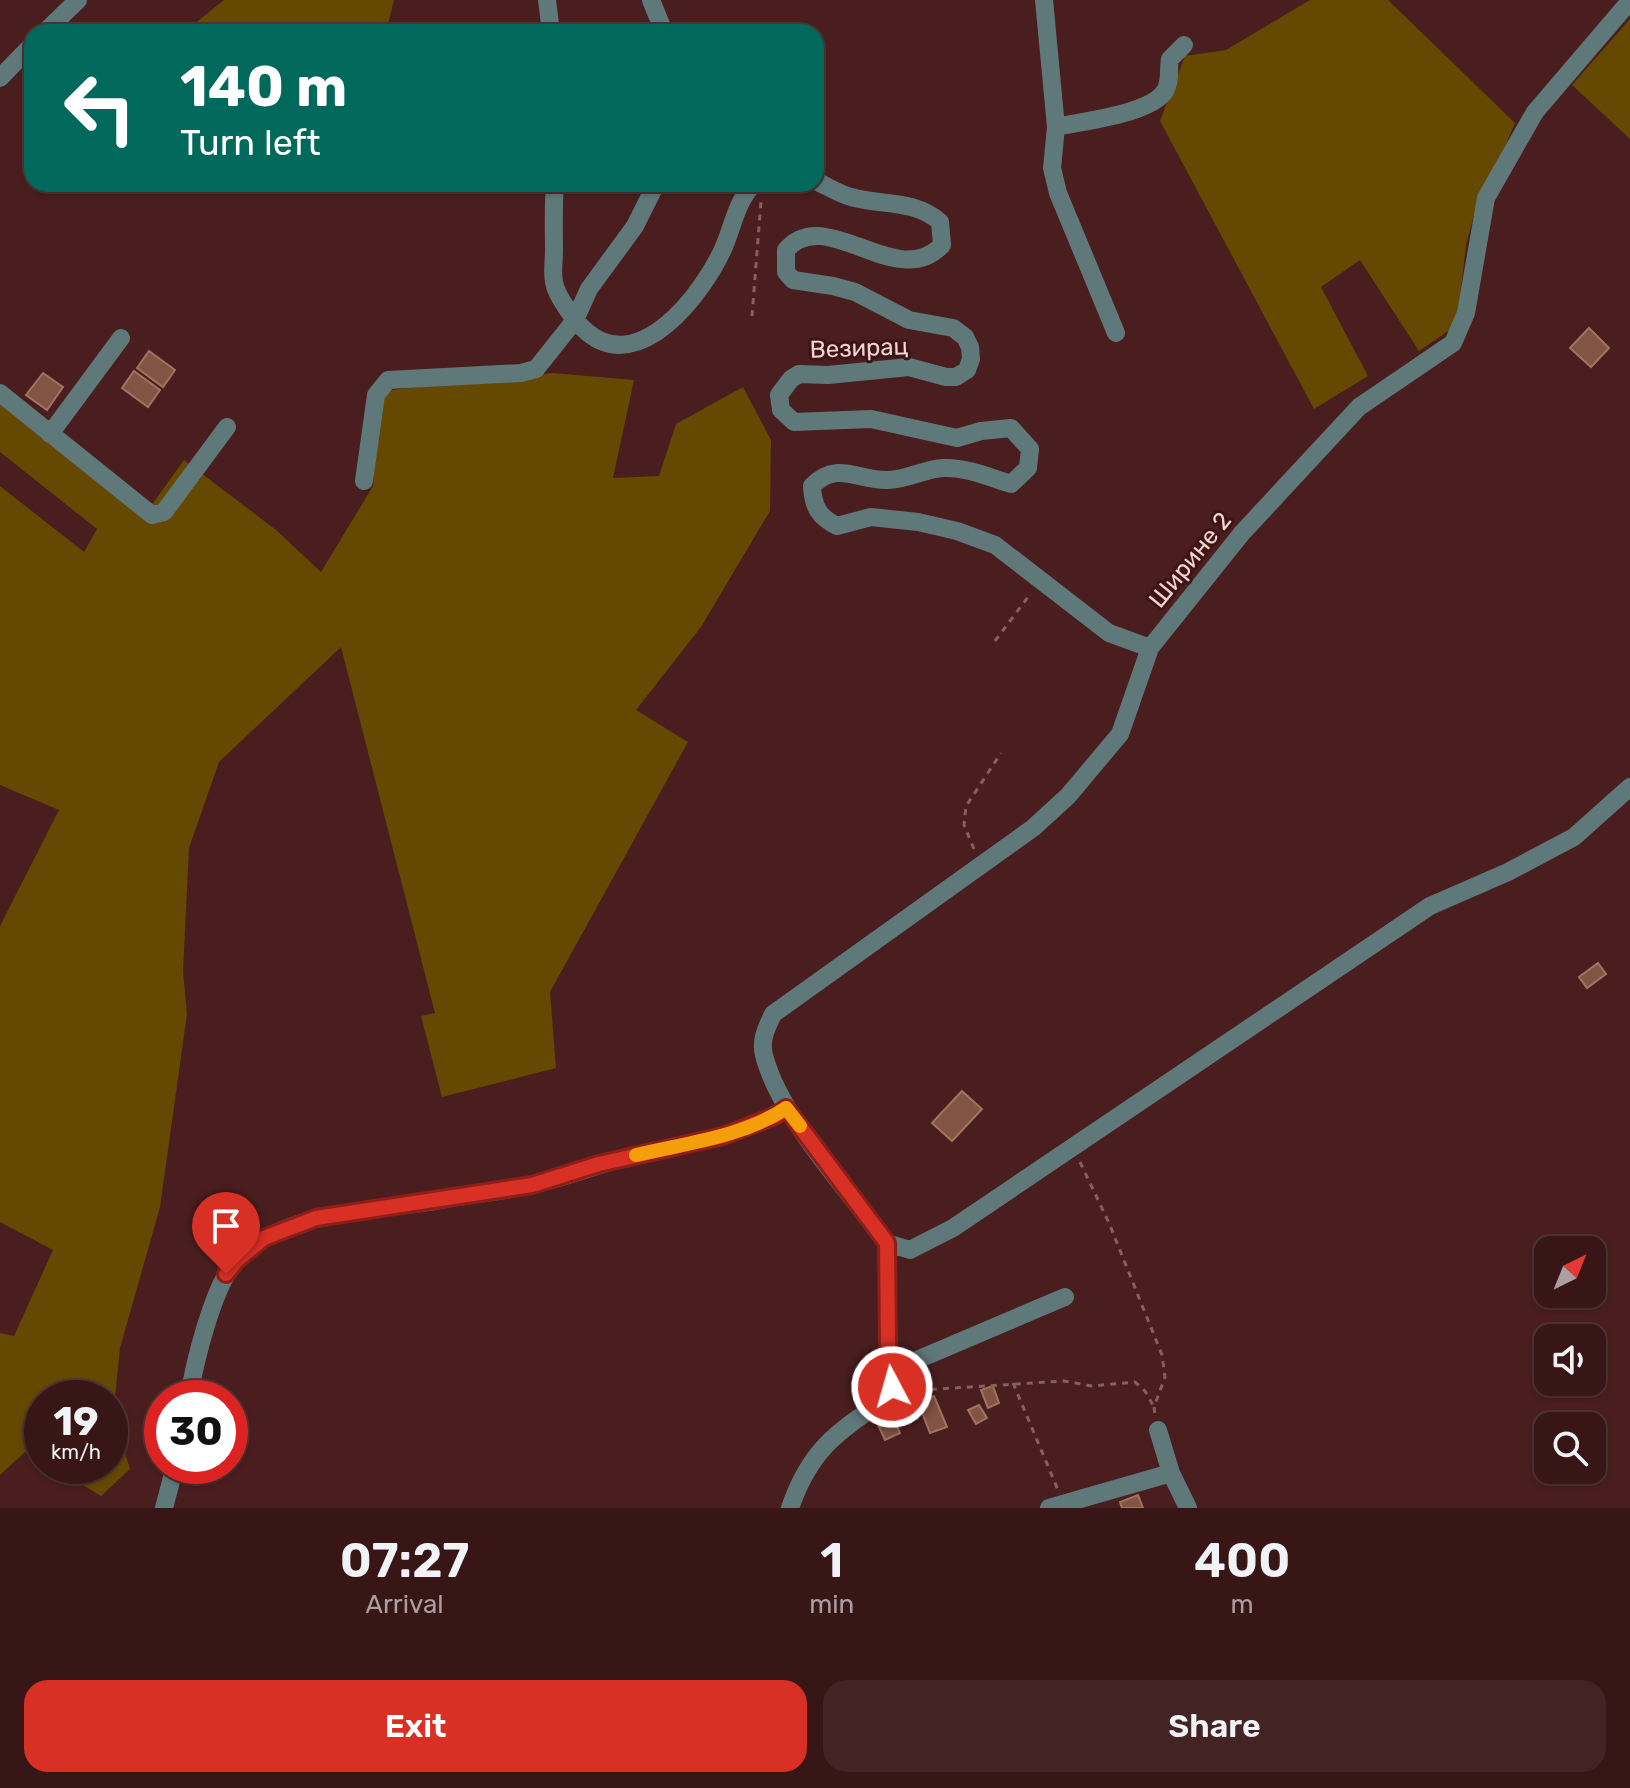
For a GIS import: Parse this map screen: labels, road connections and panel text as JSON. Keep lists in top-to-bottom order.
{
  "streets": {
    "street": ["Везирац", "Ширине 2"]
  },
  "crossings": [
    ["Везирац", "Ширине 2"]
  ],
  "north": "top right",
  "page": {
    "turn": ["140 m", "Turn left"],
    "speed": "19 km/h",
    "limit": "30",
    "eta": [
      "07:27",
      "Arrival",
      "1",
      "min",
      "400",
      "m"
    ],
    "buttons": ["Exit", "Share"]
  }
}
